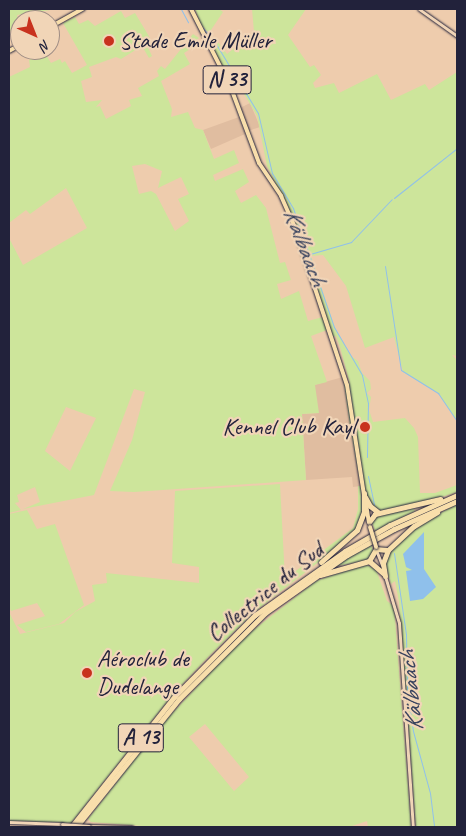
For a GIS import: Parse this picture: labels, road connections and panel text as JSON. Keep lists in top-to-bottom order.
{
  "streets": {
    "highway": ["Collectrice du Sud", "A 13"],
    "main road": ["N 33"]
  },
  "crossings": [
    ["N 33", "A 13"],
    ["Collectrice du Sud", "A 13"]
  ],
  "water": ["Kälbaach"],
  "places": ["Stade Emile Müller", "Kennel Club Kayl", "Aéroclub de Dudelange"],
  "north": "bottom right"
}
